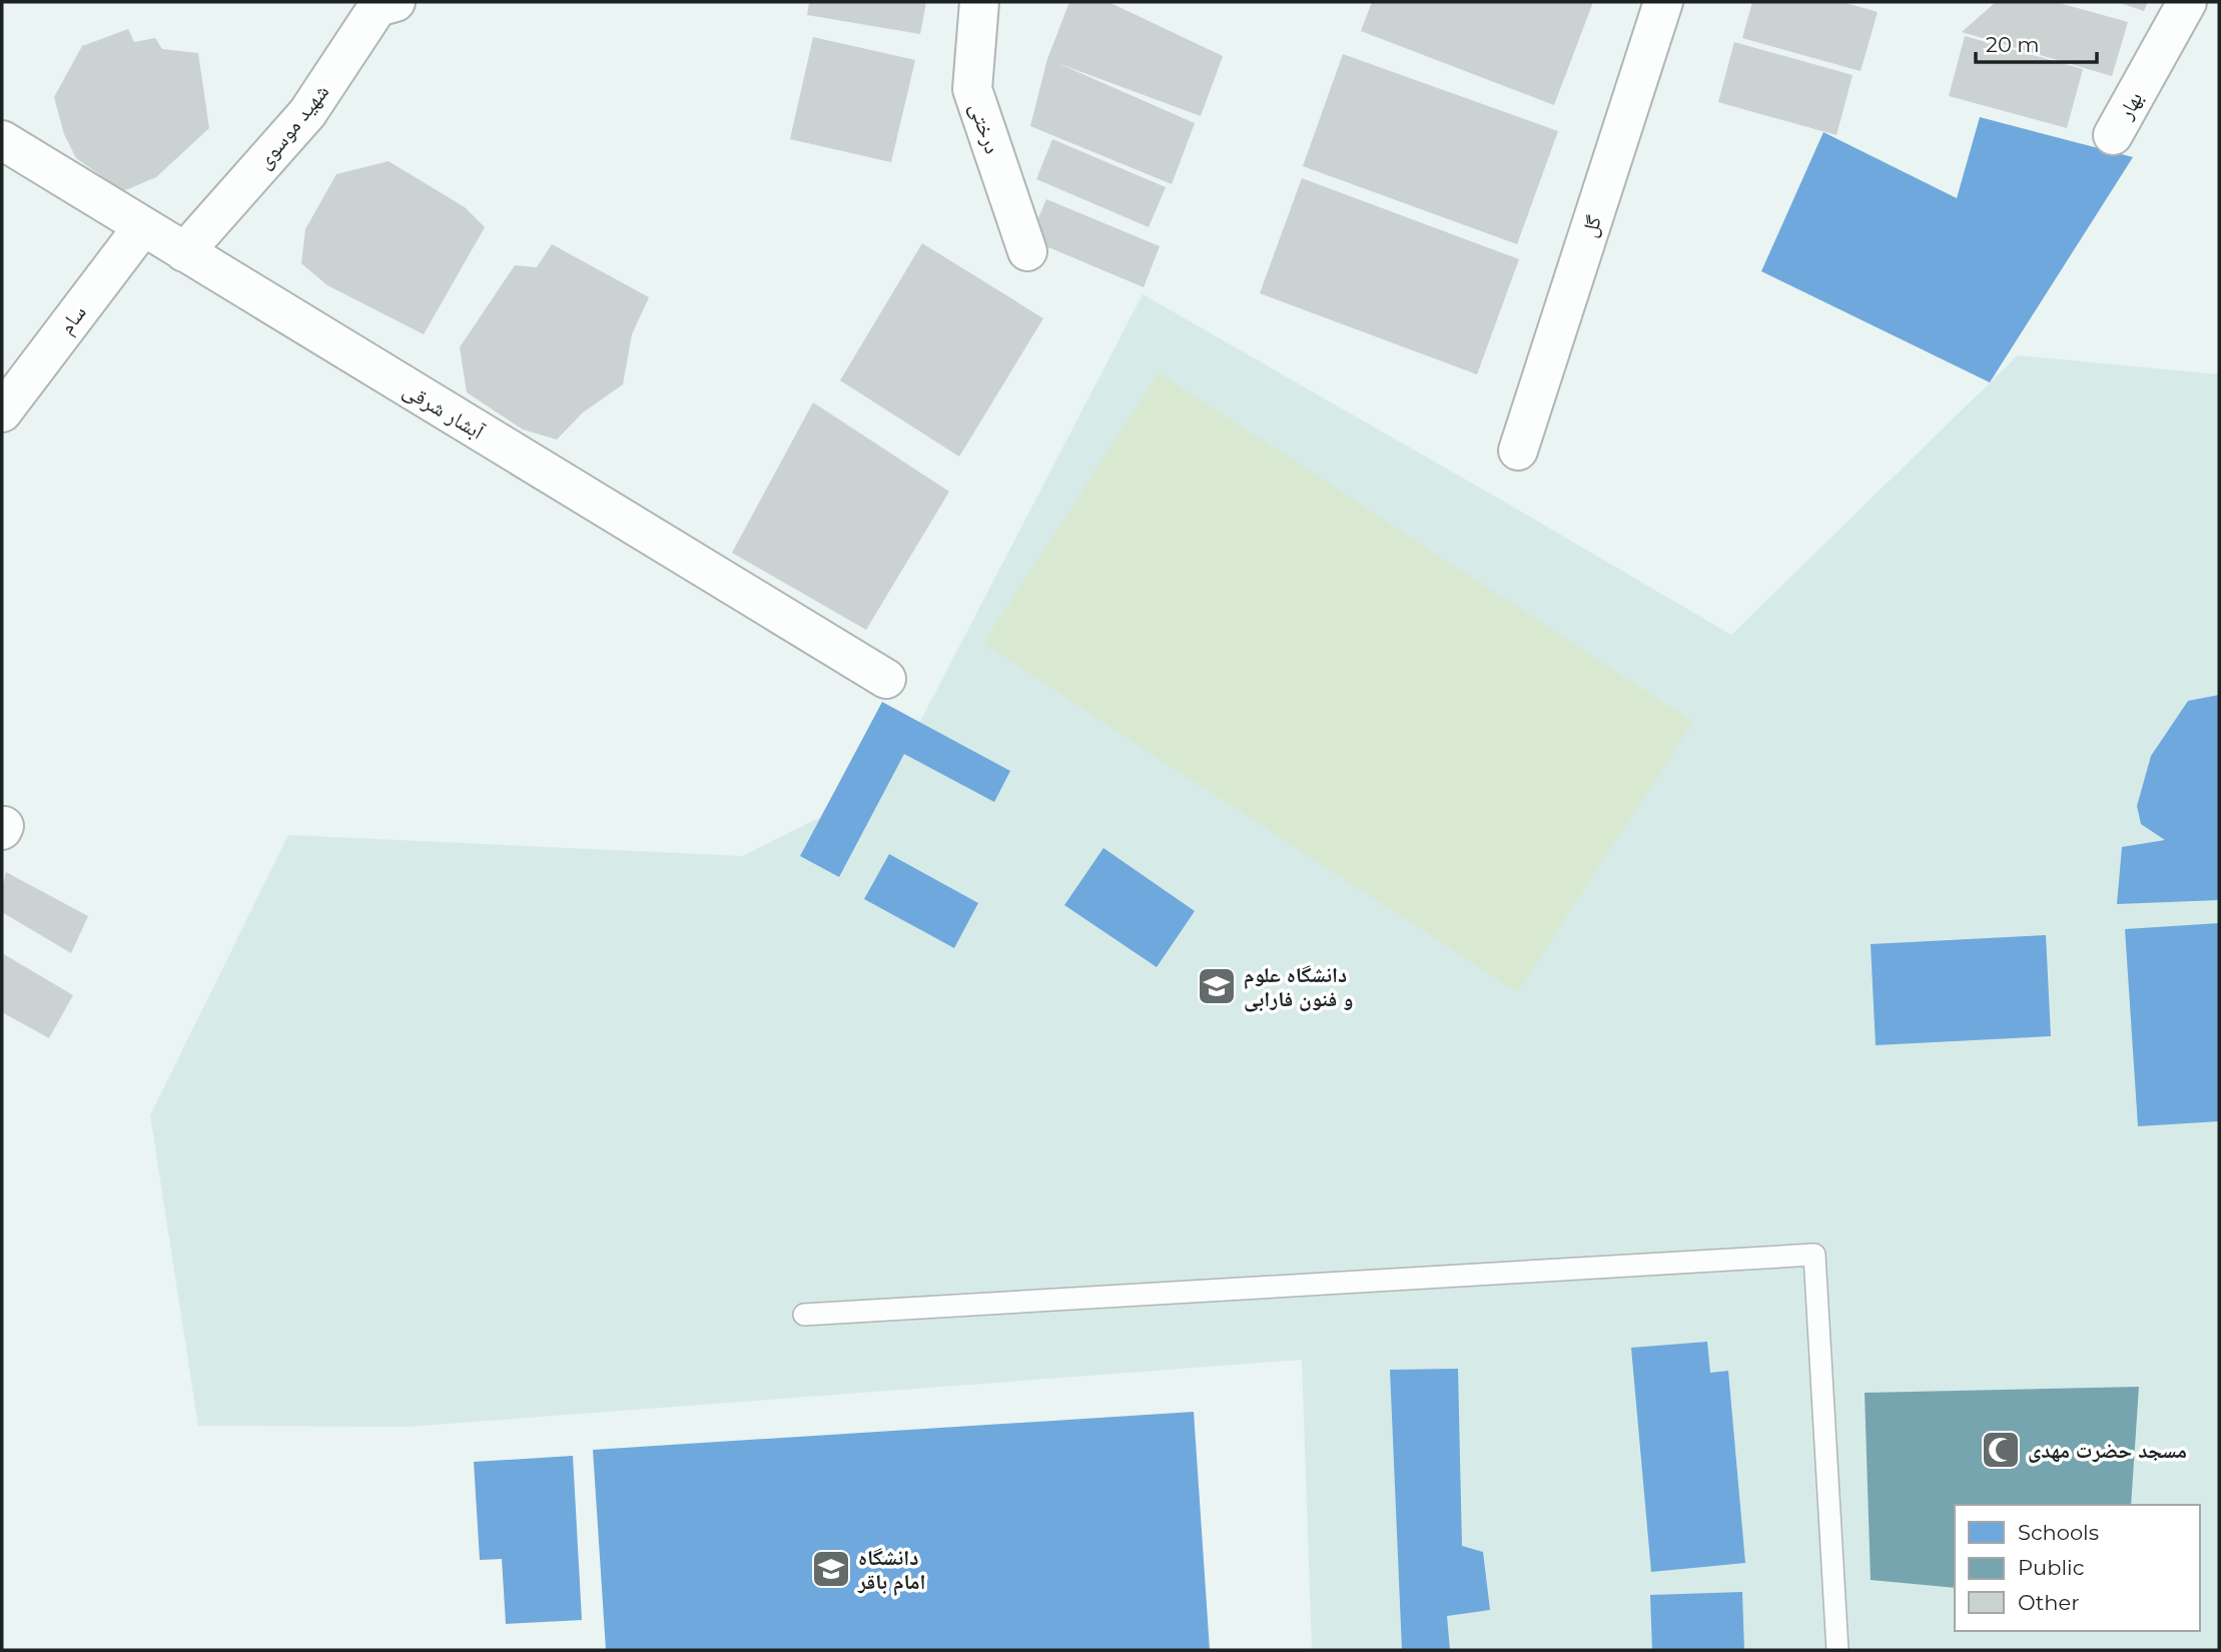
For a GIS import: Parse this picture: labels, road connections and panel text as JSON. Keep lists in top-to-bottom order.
{
  "streets": {
    "street": [
      "بهار",
      "شهید موسوی",
      "درختی",
      "گل",
      "سام",
      "آبشار شرقی"
    ]
  },
  "crossings": [
    ["شهید موسوی", "آبشار شرقی"],
    ["سام", "آبشار شرقی"]
  ],
  "places": {
    "school or university": ["دانشگاه علوم و فنون فارابی", "دانشگاه امام باقر"],
    "mosque": ["مسجد حضرت مهدی"]
  },
  "legend": ["Schools", "Public", "Other"],
  "scale_bar": "20 m"
}
